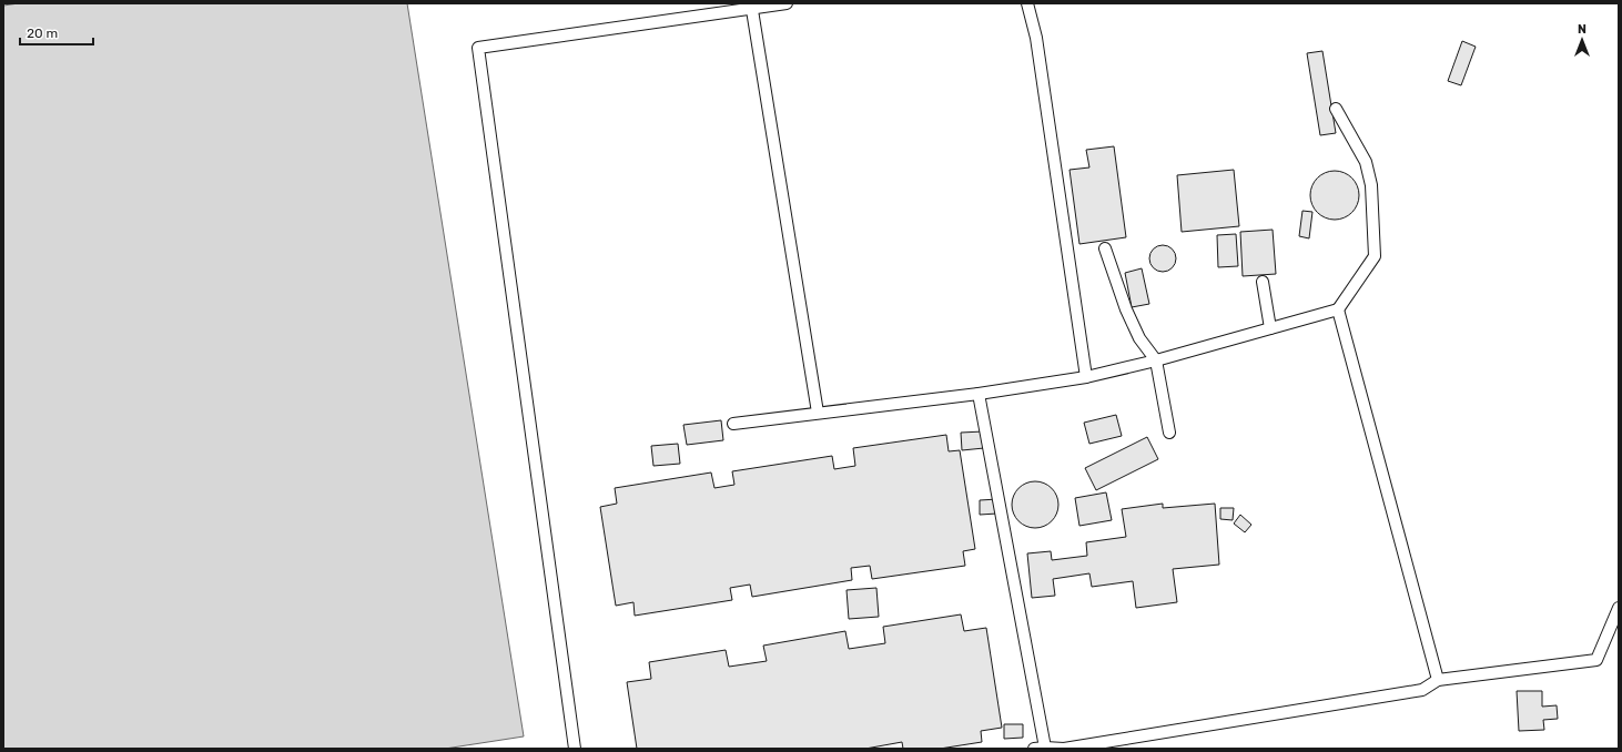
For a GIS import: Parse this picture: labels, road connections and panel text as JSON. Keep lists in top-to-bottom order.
{
  "scale_bar": "20 m",
  "north": "top"
}
